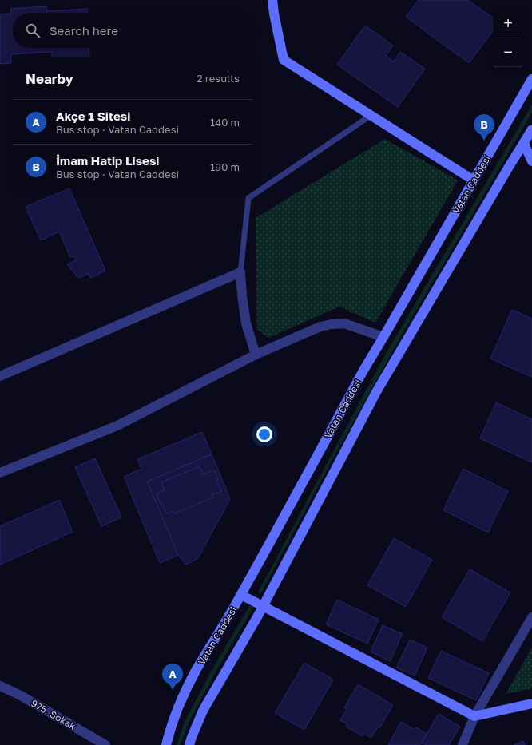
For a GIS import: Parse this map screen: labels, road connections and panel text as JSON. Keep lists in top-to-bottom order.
{
  "streets": {
    "main road": ["Vatan Caddesi"],
    "street": ["975. Sokak"]
  },
  "page": {
    "map_buttons": ["+", "−"],
    "search": "Search here",
    "heading": ["Nearby", "2 results"],
    "list": [
      {
        "mark": "A",
        "name": "Akçe 1 Sitesi",
        "note": "Bus stop · Vatan Caddesi",
        "value": "140 m"
      },
      {
        "mark": "B",
        "name": "İmam Hatip Lisesi",
        "note": "Bus stop · Vatan Caddesi",
        "value": "190 m"
      }
    ],
    "pins": ["B", "A"]
  }
}
